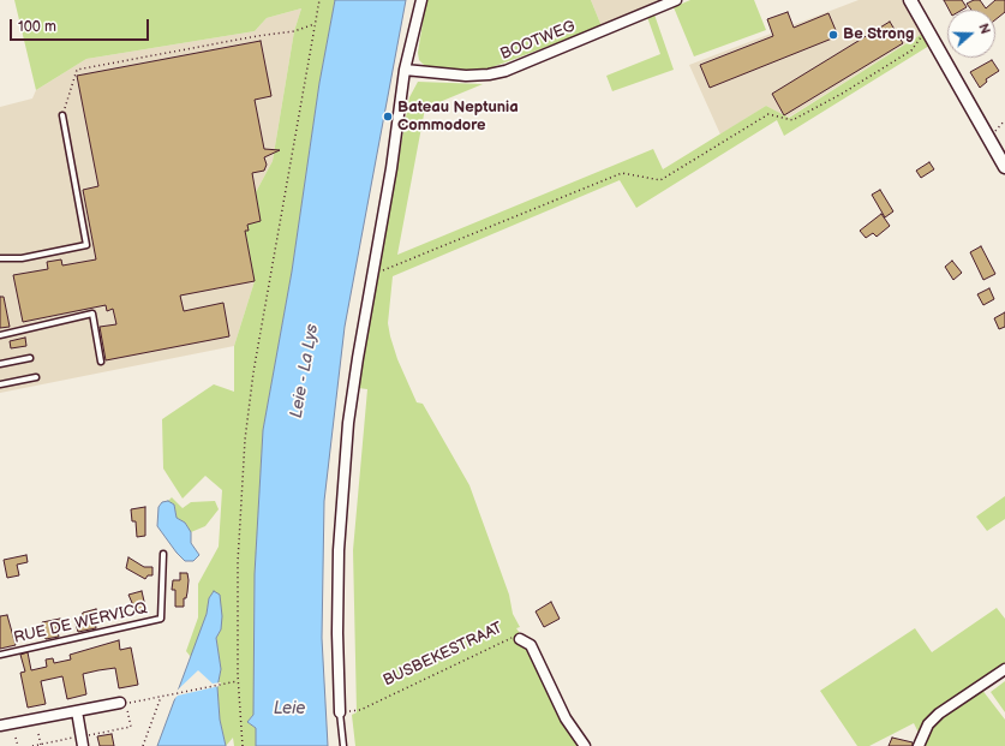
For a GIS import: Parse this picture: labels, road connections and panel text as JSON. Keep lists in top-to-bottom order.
{
  "streets": {
    "street": ["BOOTWEG", "BUSBEKESTRAAT"],
    "lane": ["RUE DE WERVICQ"]
  },
  "water": ["Leie - La Lys", "Leie"],
  "places": ["Be Strong", "Bateau Neptunia Commodore"],
  "scale_bar": "100 m",
  "north": "right"
}
